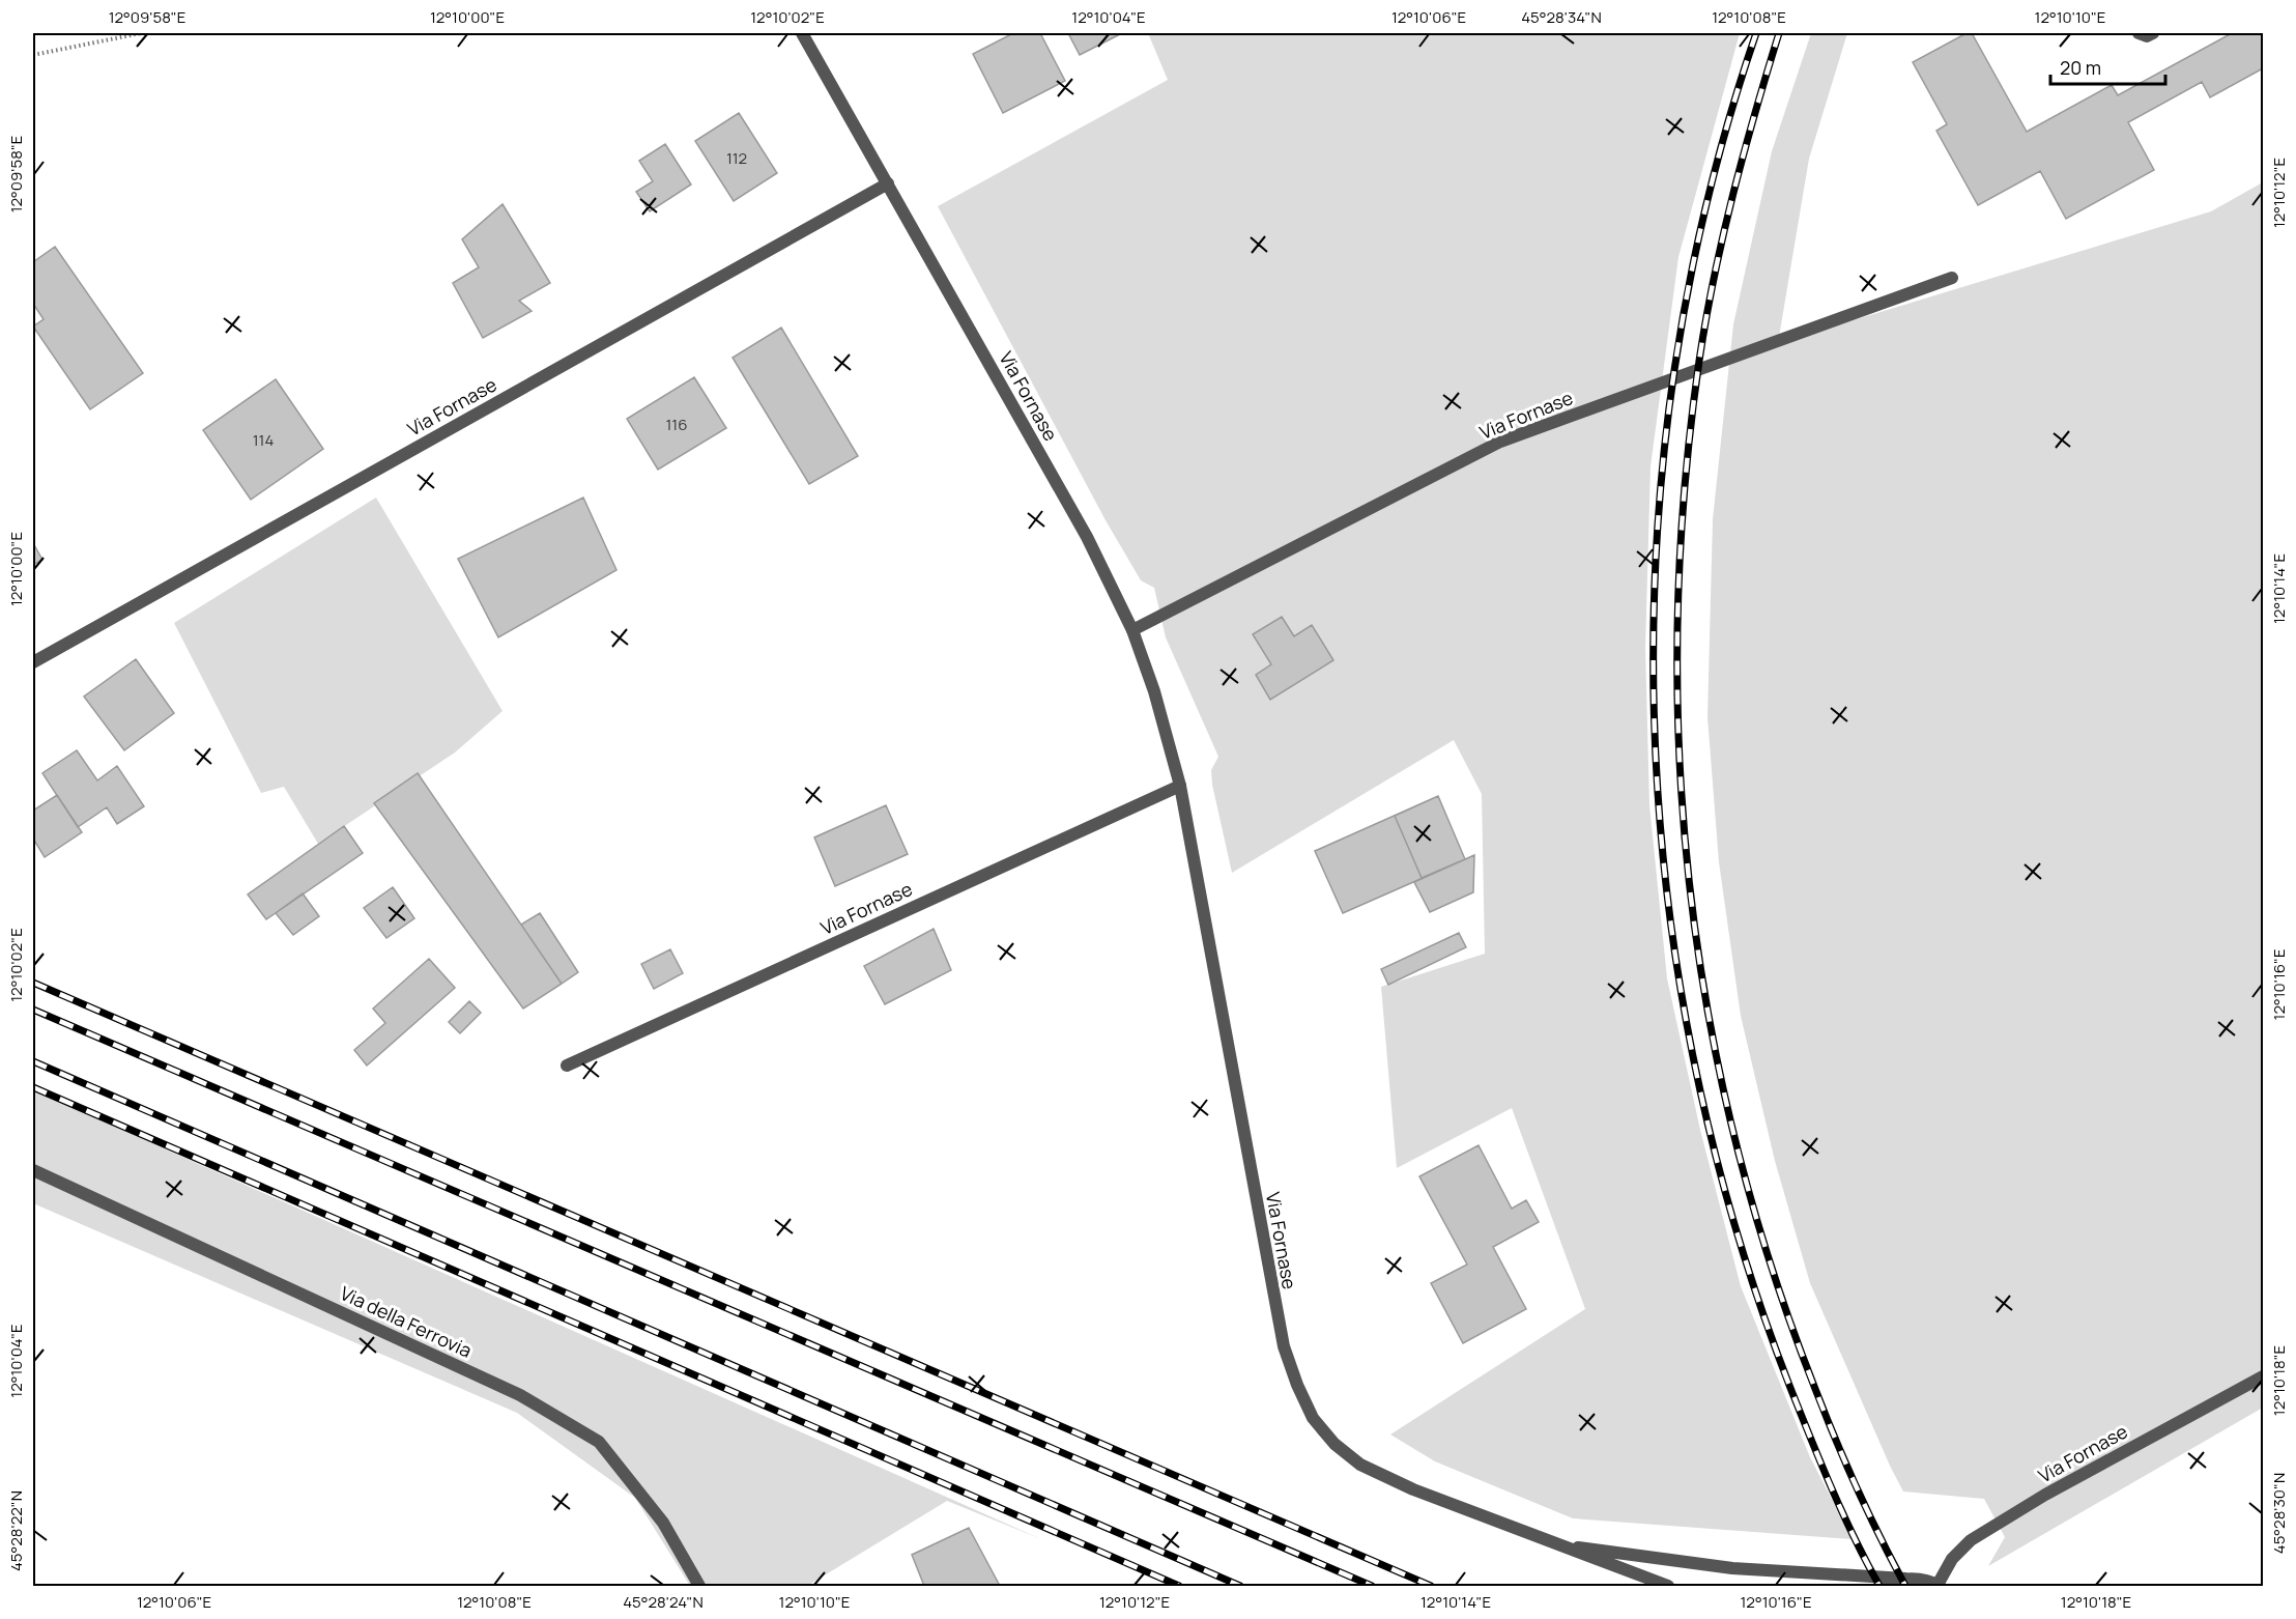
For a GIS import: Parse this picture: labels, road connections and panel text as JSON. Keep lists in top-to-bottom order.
{
  "streets": {
    "street": ["Via Fornase", "Via della Ferrovia"]
  },
  "house_numbers": ["112", "116", "114"],
  "scale_bar": "20 m",
  "coordinates": [
    "12°09'58\"E",
    "12°10'00\"E",
    "12°10'02\"E",
    "12°10'04\"E",
    "12°10'06\"E",
    "45°28'34\"N",
    "12°10'08\"E",
    "12°10'10\"E",
    "12°10'12\"E",
    "12°10'14\"E",
    "12°10'16\"E",
    "12°10'18\"E",
    "45°28'30\"N",
    "45°28'22\"N",
    "45°28'24\"N"
  ]
}
